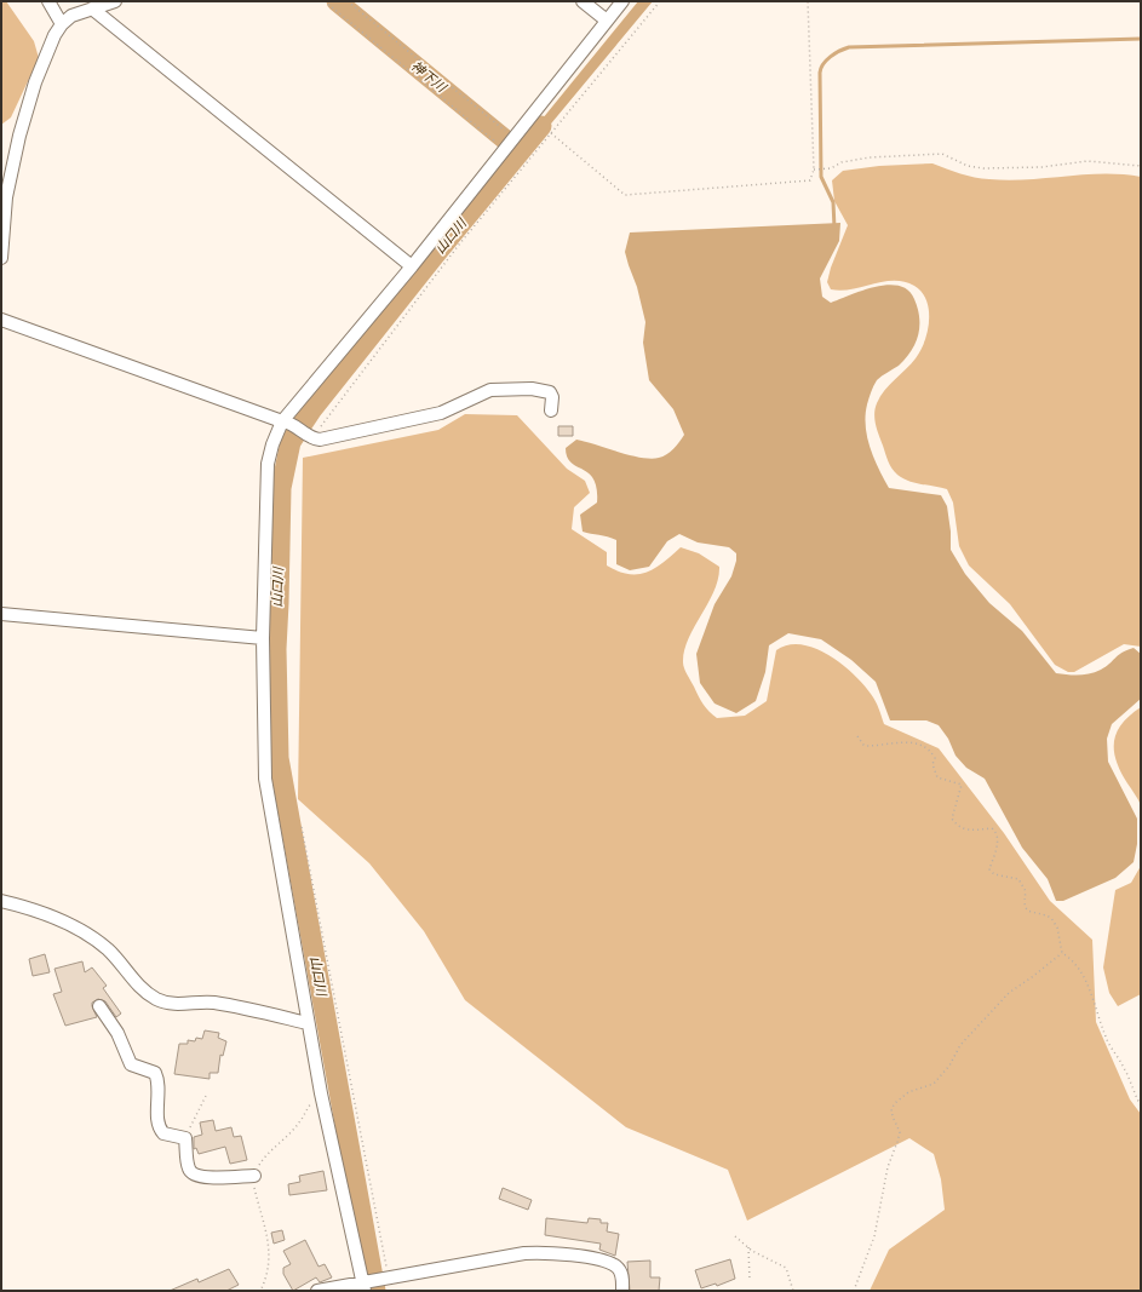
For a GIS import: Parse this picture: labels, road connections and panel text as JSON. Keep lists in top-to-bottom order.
{
  "water": ["神下川", "山口川"]
}
